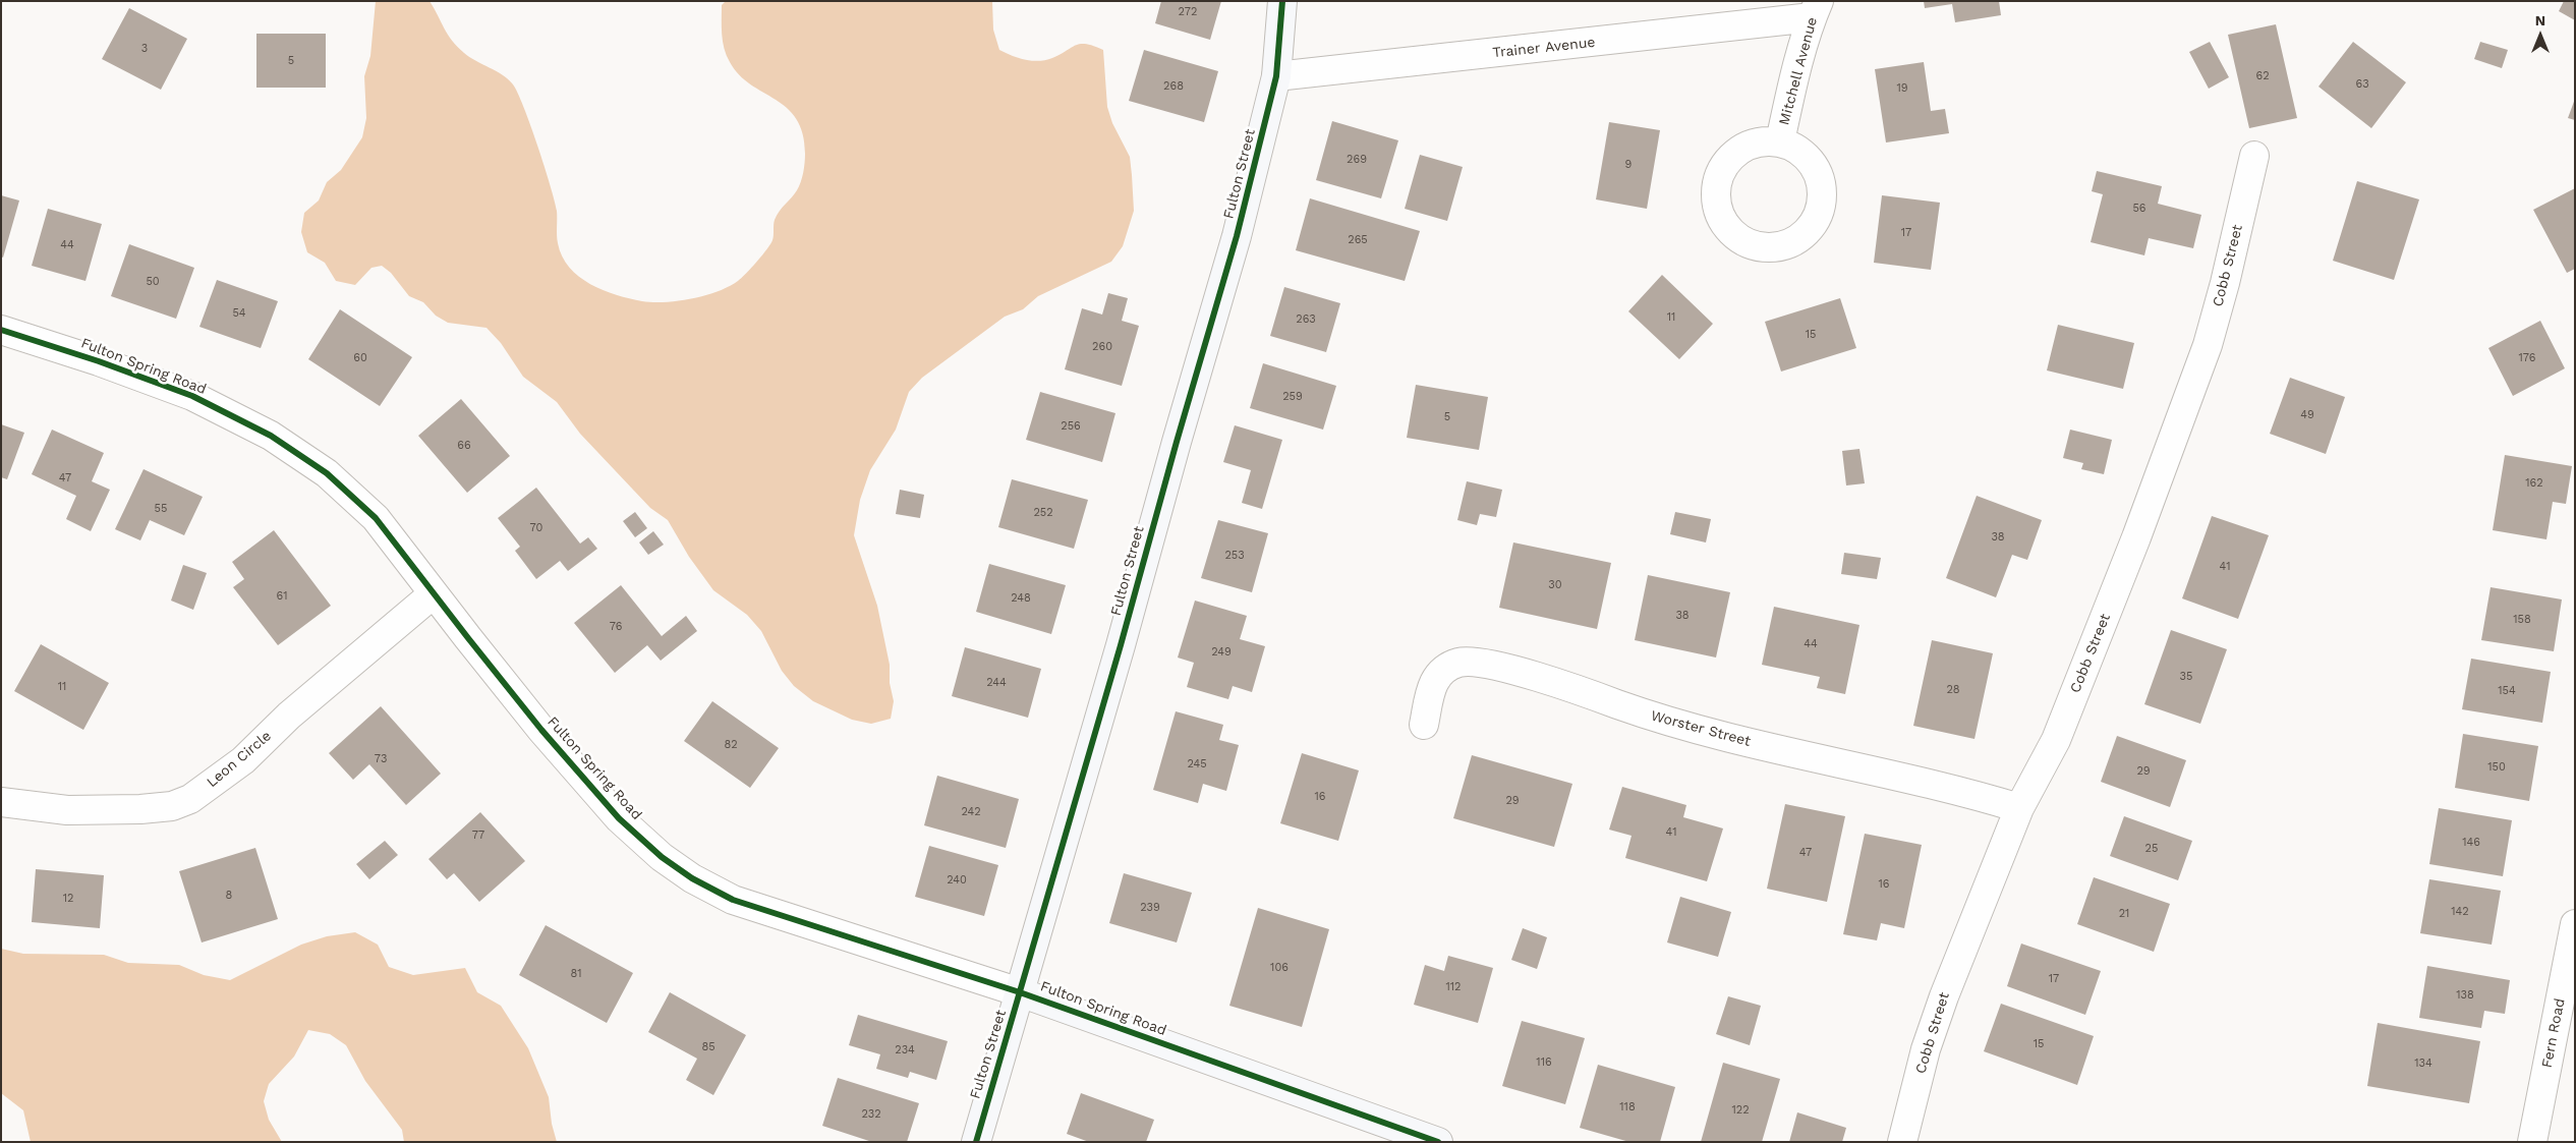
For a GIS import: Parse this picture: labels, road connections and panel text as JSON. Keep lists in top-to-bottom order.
{
  "streets": {
    "street": [
      "Trainer Avenue",
      "Mitchell Avenue",
      "Fulton Street",
      "Cobb Street",
      "Fulton Spring Road",
      "Worster Street",
      "Leon Circle",
      "Fern Road"
    ]
  },
  "crossings": [
    ["Trainer Avenue", "Mitchell Avenue"],
    ["Trainer Avenue", "Fulton Street"],
    ["Fulton Street", "Fulton Spring Road"],
    ["Cobb Street", "Worster Street"],
    ["Fulton Spring Road", "Leon Circle"]
  ],
  "house_numbers": [
    "272",
    "3",
    "5",
    "62",
    "63",
    "268",
    "19",
    "269",
    "9",
    "56",
    "17",
    "265",
    "44",
    "50",
    "54",
    "11",
    "263",
    "15",
    "260",
    "60",
    "176",
    "259",
    "49",
    "5",
    "256",
    "66",
    "47",
    "162",
    "55",
    "252",
    "70",
    "38",
    "253",
    "41",
    "30",
    "61",
    "248",
    "38",
    "158",
    "76",
    "44",
    "249",
    "35",
    "244",
    "11",
    "28",
    "154",
    "82",
    "73",
    "245",
    "150",
    "29",
    "16",
    "29",
    "242",
    "41",
    "77",
    "146",
    "25",
    "47",
    "240",
    "16",
    "8",
    "12",
    "239",
    "142",
    "21",
    "106",
    "81",
    "17",
    "112",
    "138",
    "15",
    "85",
    "234",
    "116",
    "134",
    "118",
    "122",
    "232"
  ],
  "north": "top"
}
